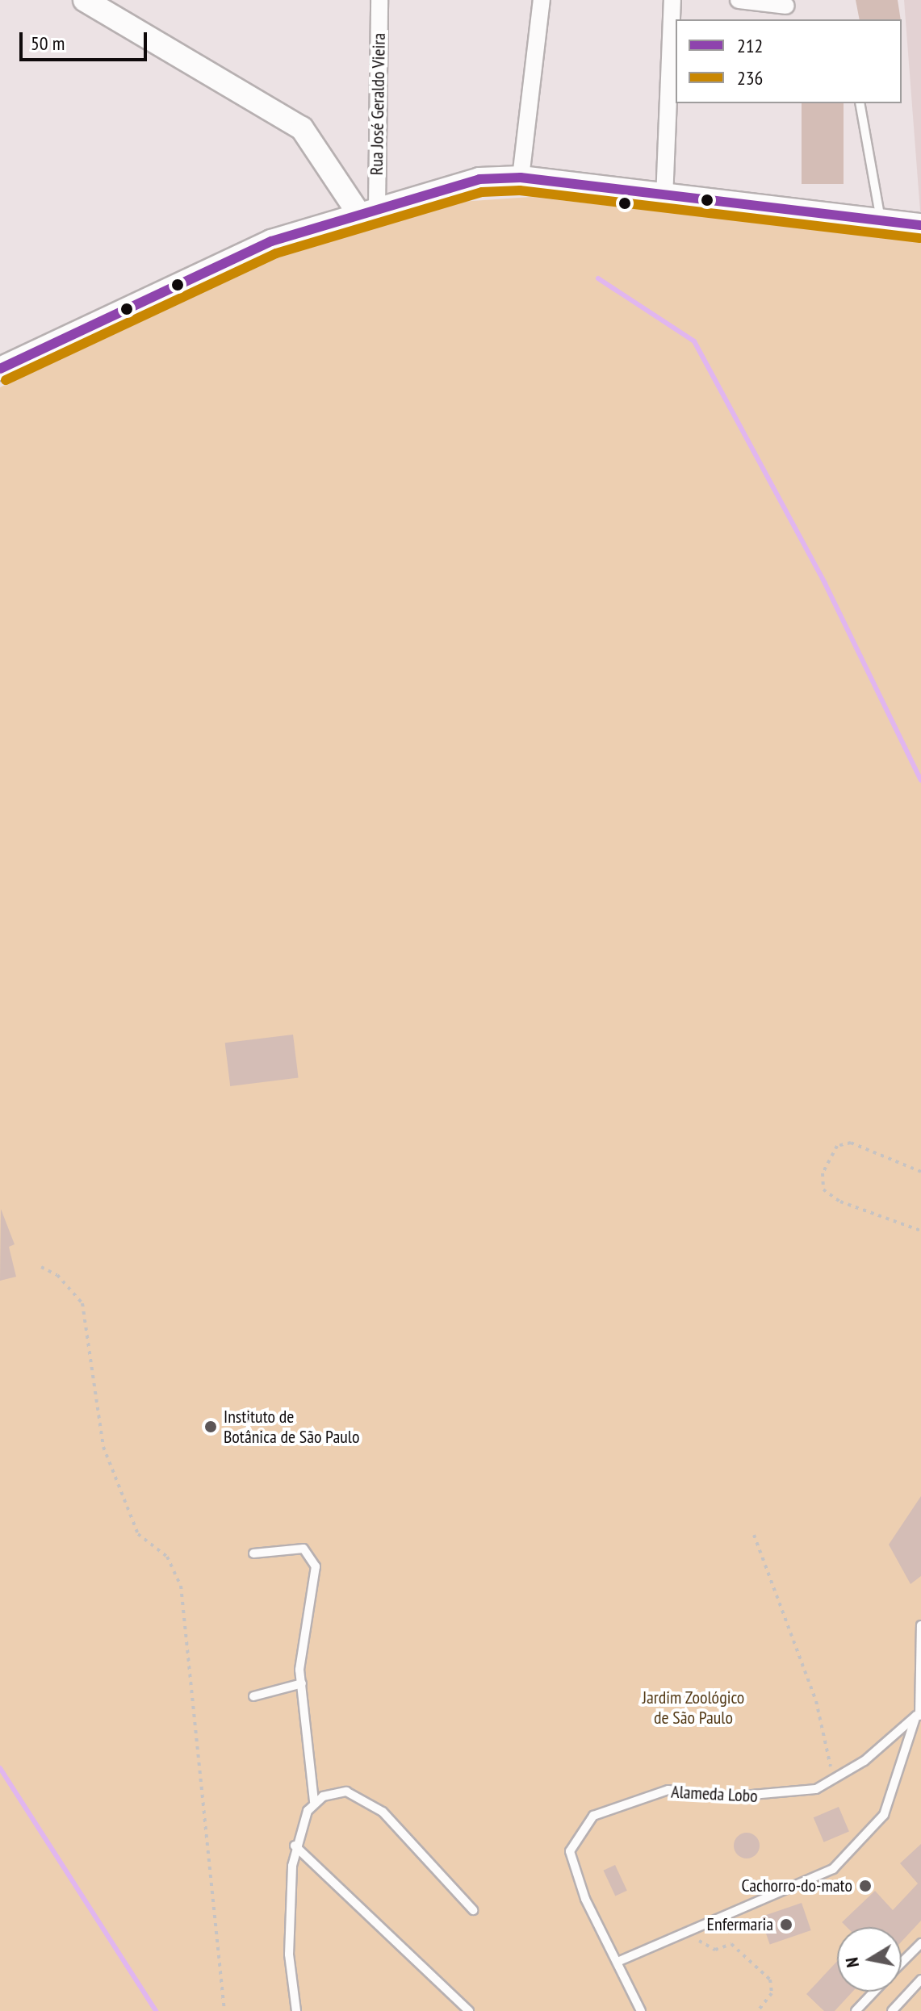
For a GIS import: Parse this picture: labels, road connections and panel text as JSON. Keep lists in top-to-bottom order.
{
  "streets": {
    "street": ["Rua José Geraldo Vieira"],
    "lane": ["Alameda Lobo"]
  },
  "parks": ["Jardim Zoológico de São Paulo"],
  "places": ["Instituto de Botânica de São Paulo", "Cachorro-do-mato", "Enfermaria"],
  "lines": ["transit line 212", "transit line 236"],
  "legend": ["212", "236"],
  "scale_bar": "50 m",
  "north": "left"
}
